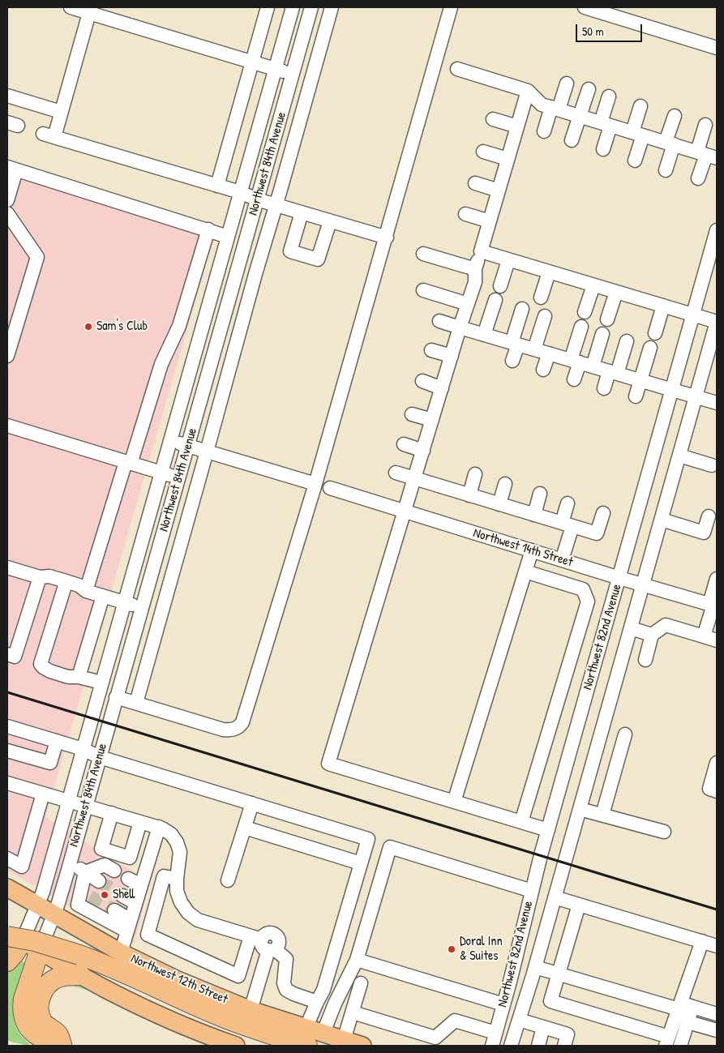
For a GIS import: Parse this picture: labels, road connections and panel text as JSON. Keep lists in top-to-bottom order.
{
  "streets": {
    "main road": ["Northwest 12th Street"],
    "street": ["Northwest 84th Avenue", "Northwest 14th Street", "Northwest 82nd Avenue"]
  },
  "crossings": [
    ["Northwest 84th Avenue", "Northwest 12th Street"],
    ["Northwest 14th Street", "Northwest 82nd Avenue"]
  ],
  "places": ["Sam's Club", "Shell", "Doral Inn & Suites"],
  "scale_bar": "50 m"
}
